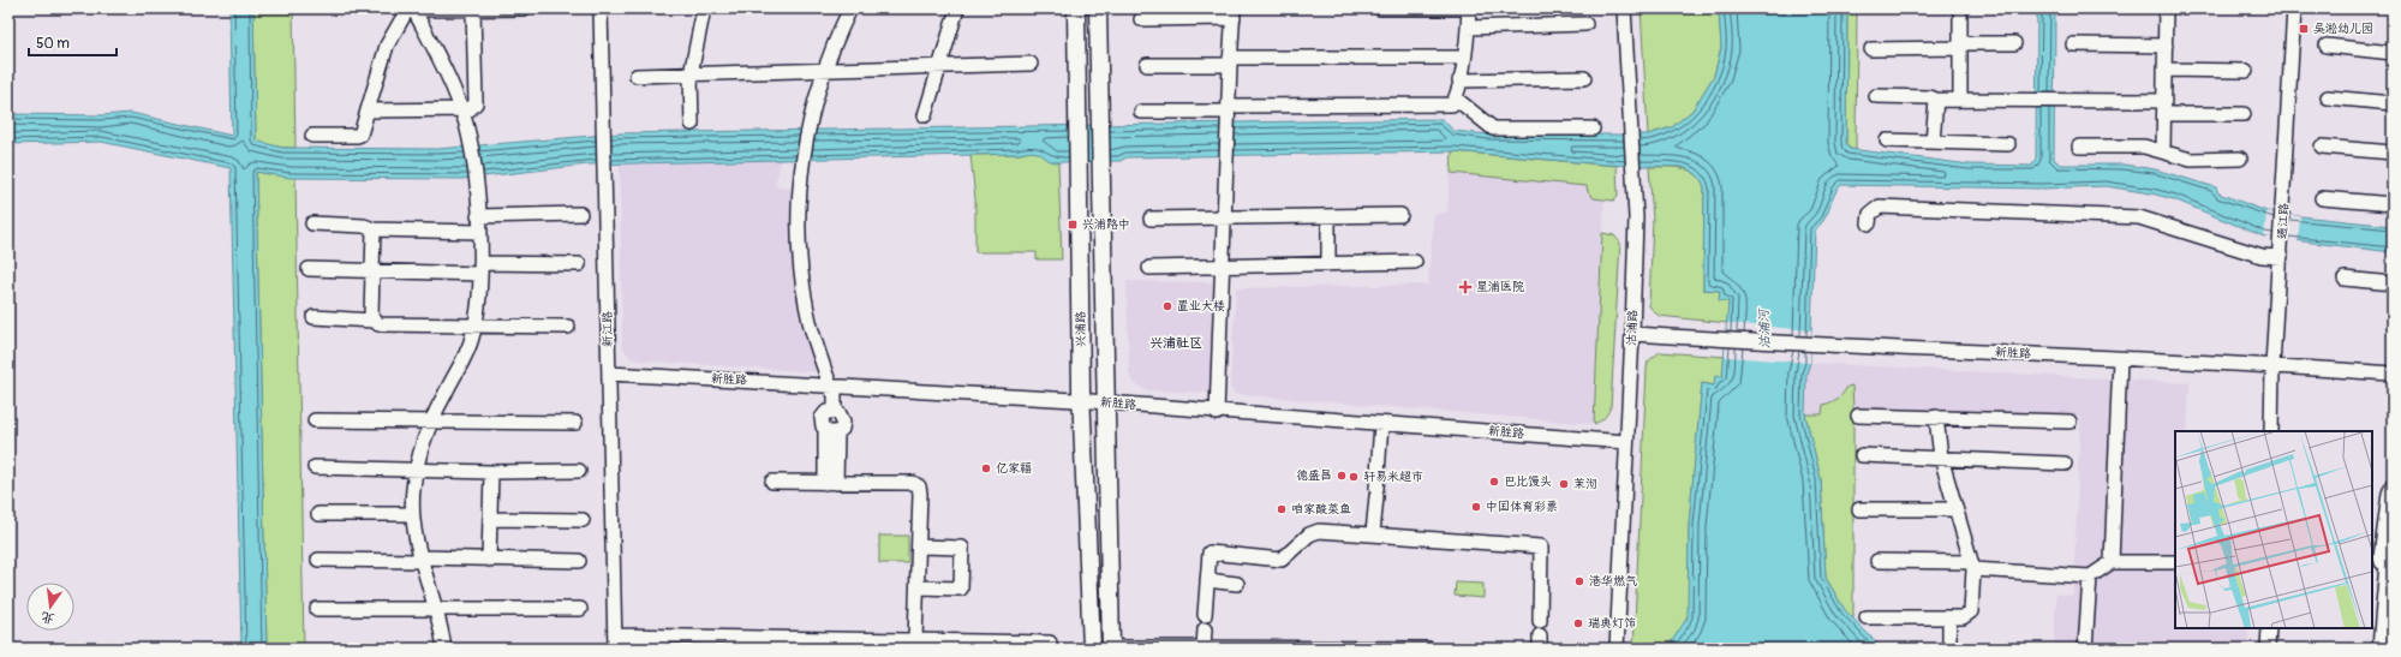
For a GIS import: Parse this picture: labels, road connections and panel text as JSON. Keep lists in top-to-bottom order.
{
  "streets": {
    "main road": ["兴浦路"],
    "street": [
      "通江路",
      "沽浦路",
      "新江路",
      "新胜路"
    ]
  },
  "crossings": [
    ["通江路", "新胜路"],
    ["沽浦路", "新胜路"],
    ["新江路", "新胜路"],
    ["兴浦路", "新胜路"]
  ],
  "districts": ["兴浦社区"],
  "water": ["沽浦河"],
  "places": {
    "transit": ["吴淞幼儿园", "兴浦路中"],
    "health": ["星浦医院"],
    "other": [
      "置业大楼",
      "亿家福",
      "德盛昌",
      "轩易米超市",
      "巴比馒头",
      "茉沏",
      "中国体育彩票",
      "咱家酸菜鱼",
      "港华燃气",
      "瑞典灯饰"
    ]
  },
  "scale_bar": "50 m",
  "north": "bottom"
}
